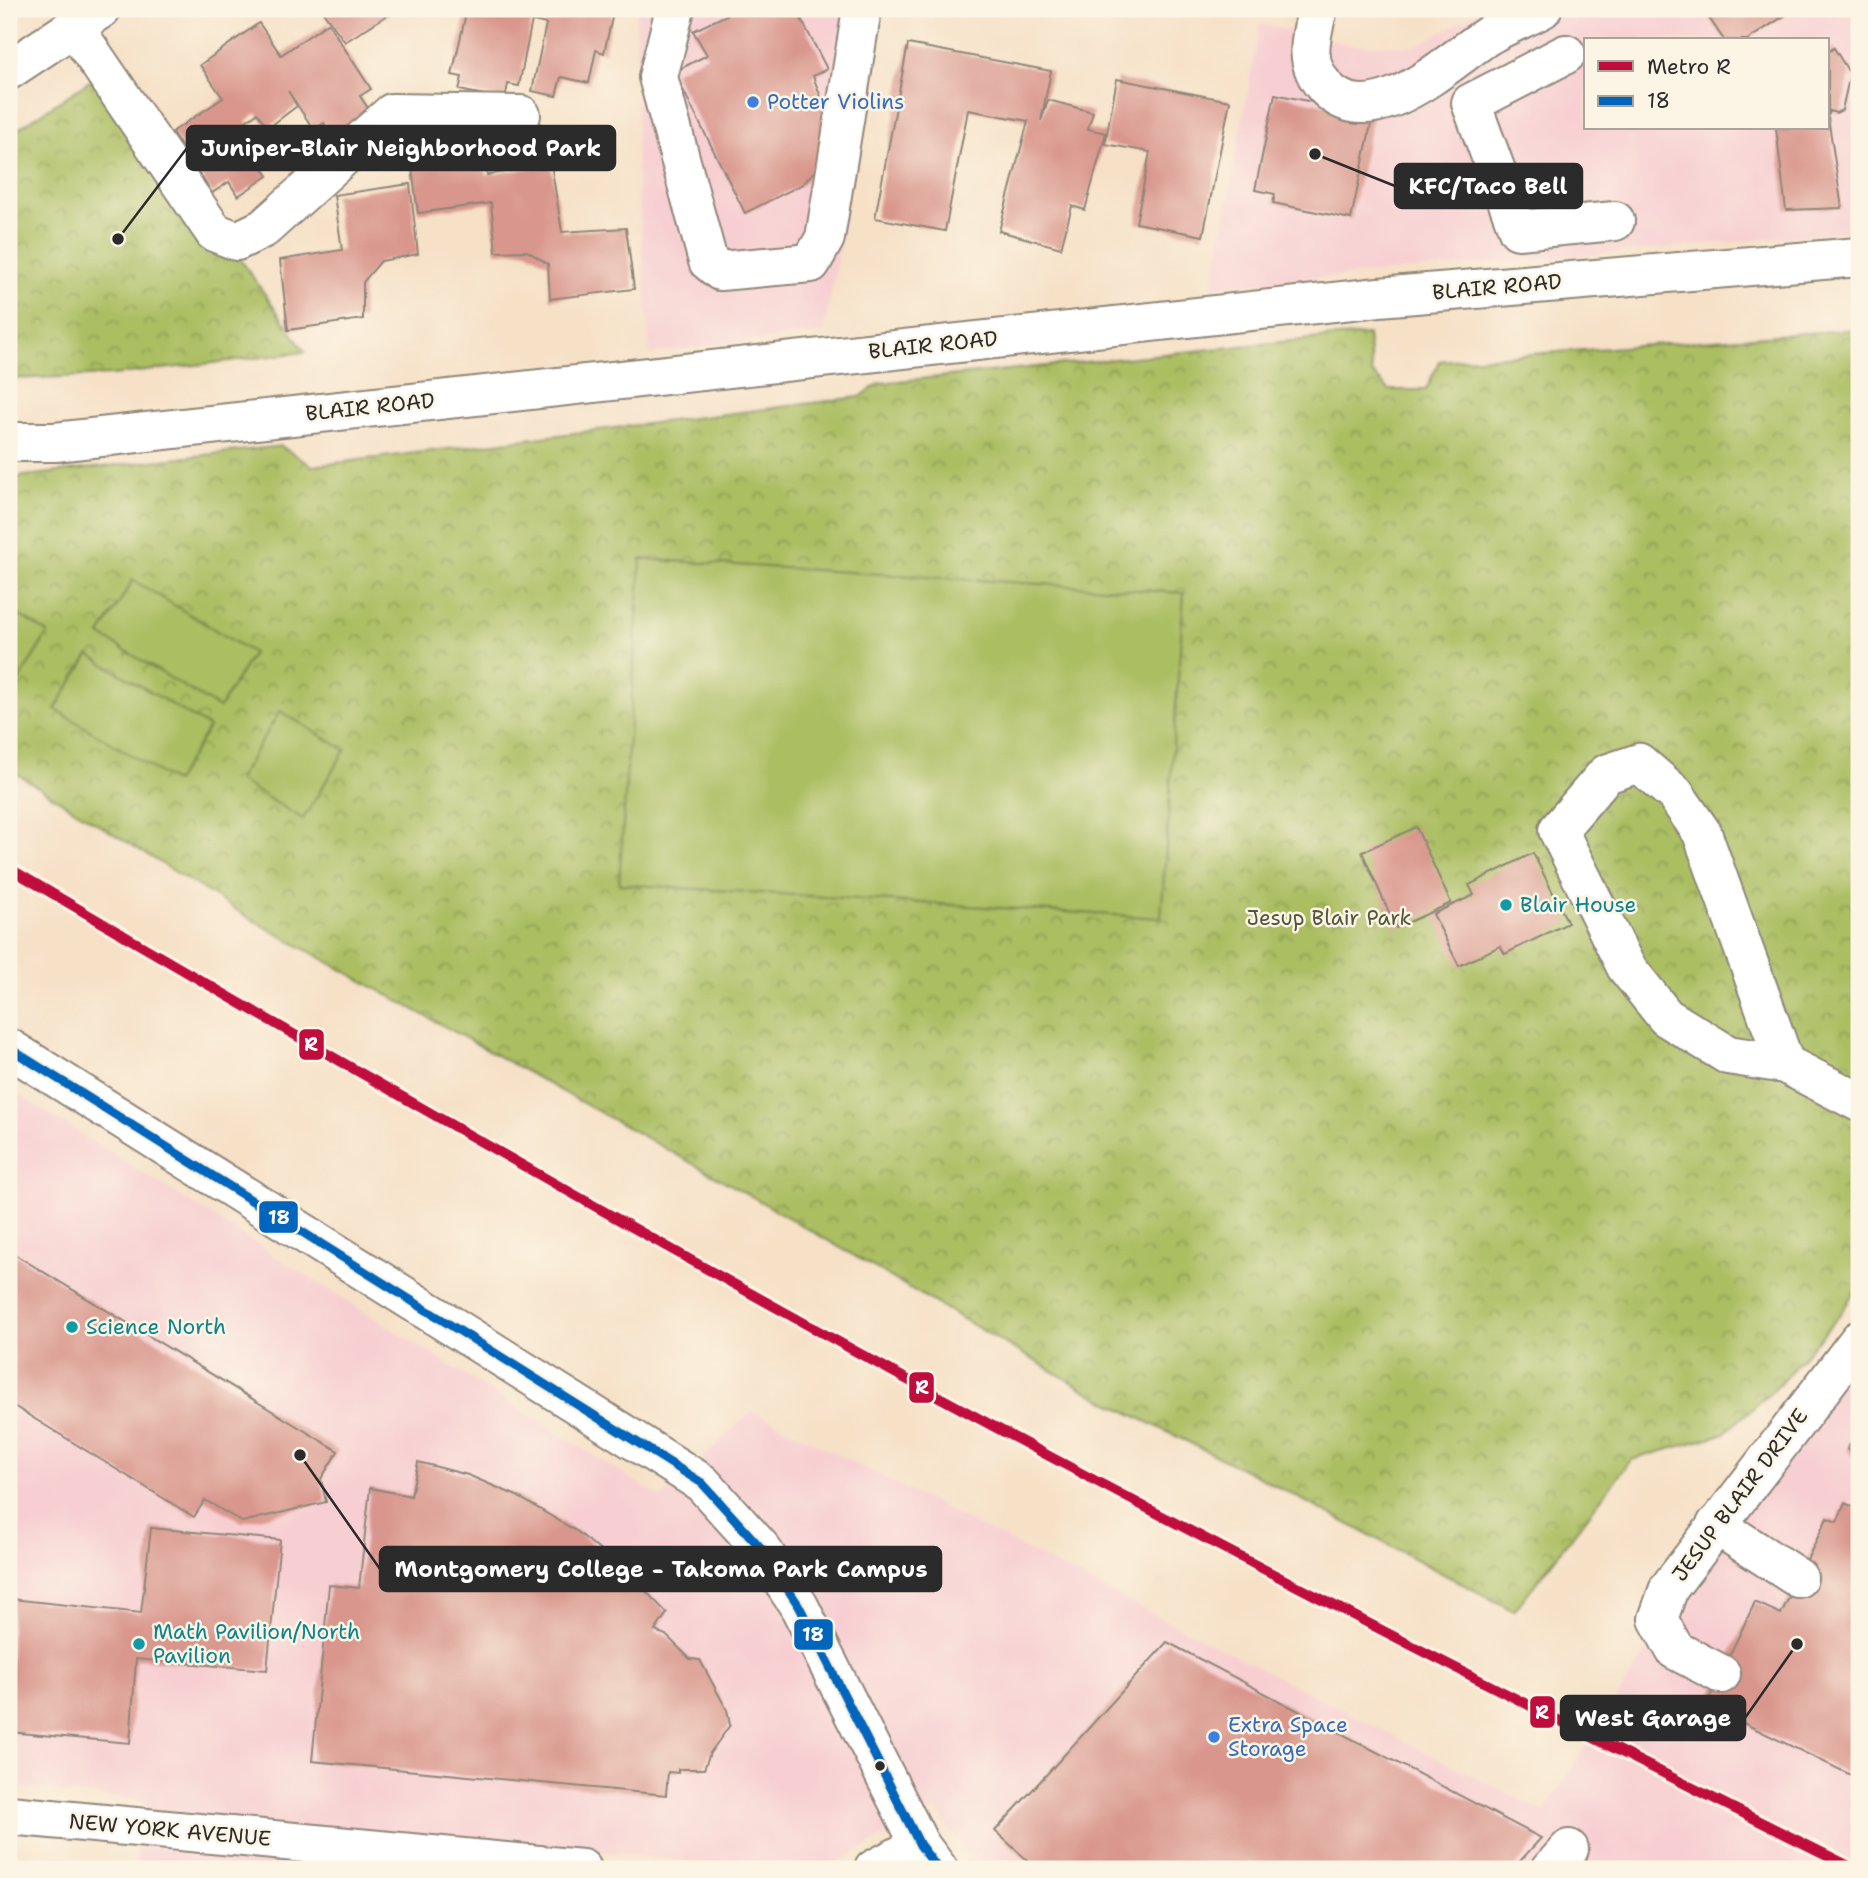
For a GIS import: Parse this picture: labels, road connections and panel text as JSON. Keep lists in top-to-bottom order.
{
  "streets": {
    "street": ["BLAIR ROAD", "JESUP BLAIR DRIVE", "NEW YORK AVENUE"]
  },
  "parks": ["Jesup Blair Park"],
  "places": [
    "Potter Violins",
    "KFC/Taco Bell",
    "Juniper-Blair Neighborhood Park",
    "Blair House",
    "Science North",
    "Montgomery College - Takoma Park Campus",
    "Math Pavilion/North Pavilion",
    "West Garage",
    "Extra Space Storage"
  ],
  "lines": ["metro line R", "transit line 18"],
  "legend": ["Metro R", "18"]
}
